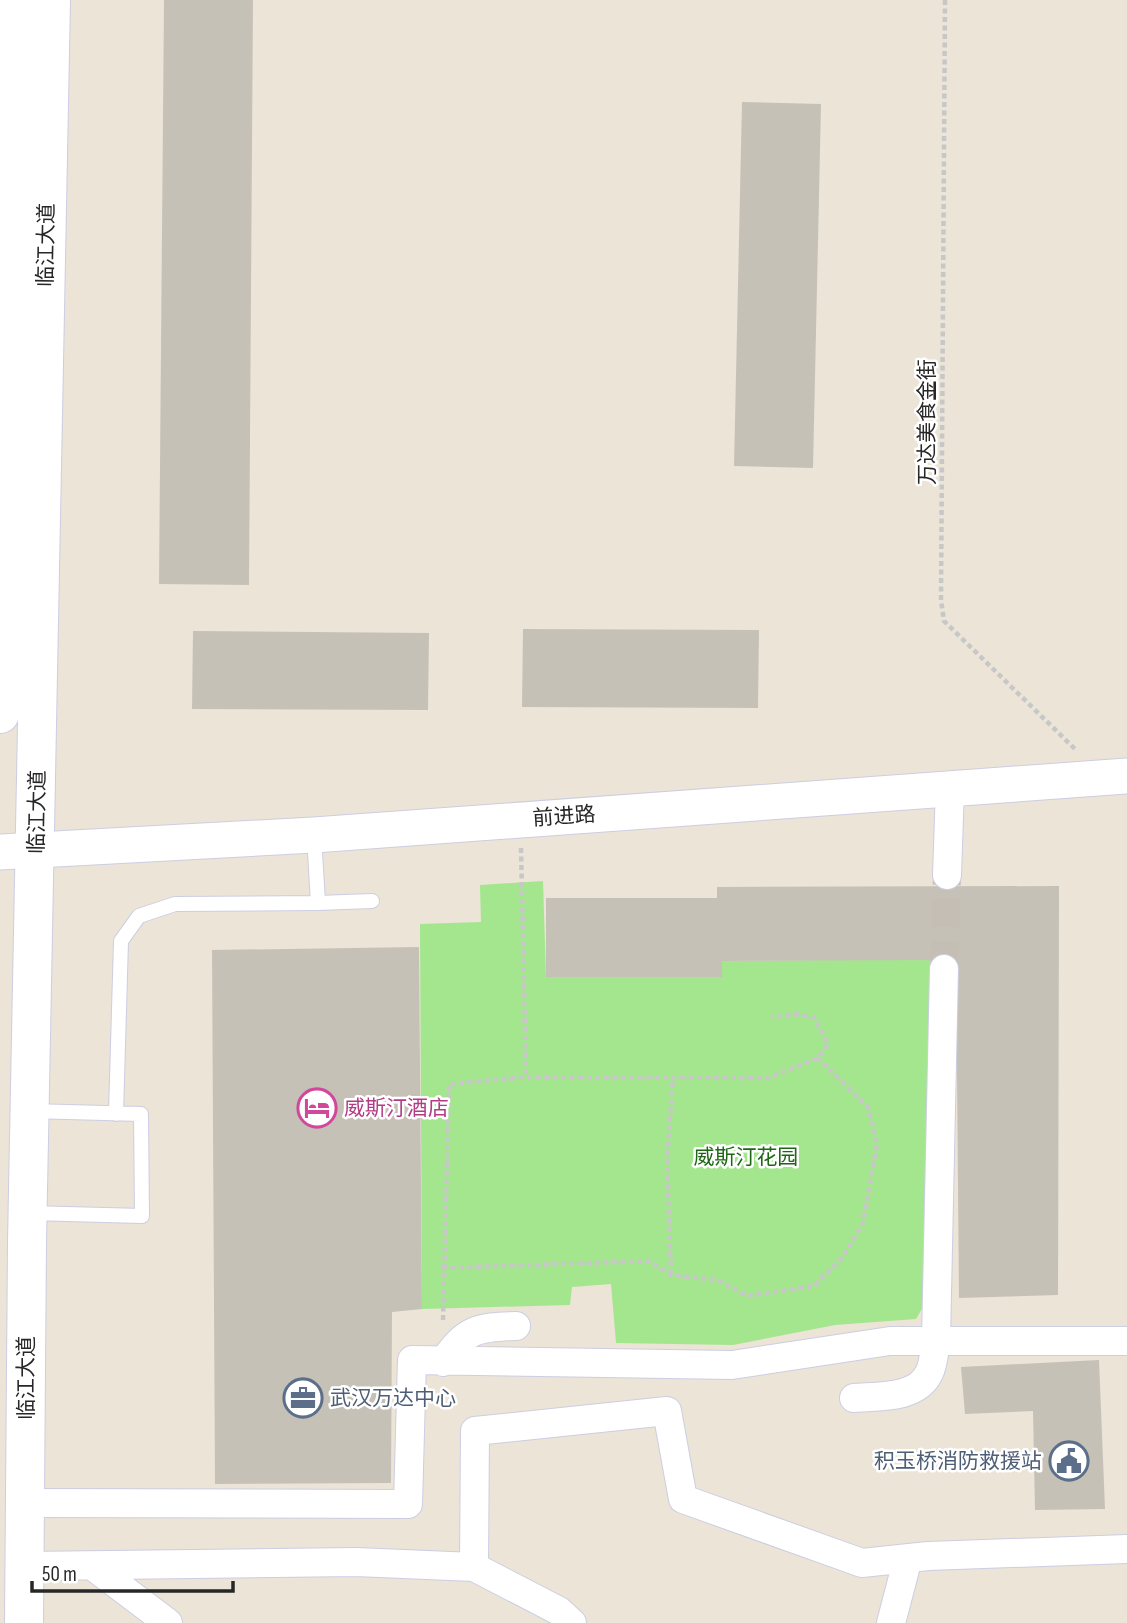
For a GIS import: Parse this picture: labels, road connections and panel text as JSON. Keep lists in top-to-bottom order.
{
  "streets": {
    "main road": ["临江大道"],
    "street": ["前进路"],
    "path": ["万达美食金街"]
  },
  "crossings": [
    ["临江大道", "前进路"],
    ["万达美食金街", "前进路"]
  ],
  "parks": ["威斯汀花园"],
  "places": {
    "hotel": ["威斯汀酒店"],
    "office": ["武汉万达中心"],
    "public building": ["积玉桥消防救援站"]
  },
  "scale_bar": "50 m"
}
